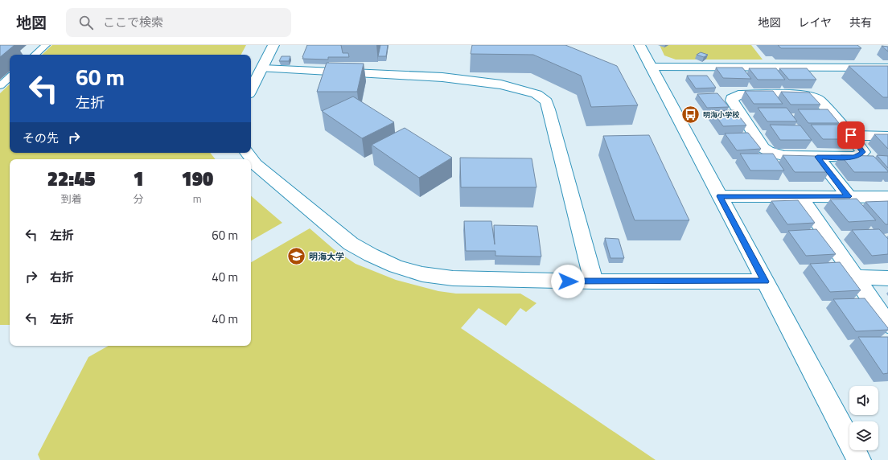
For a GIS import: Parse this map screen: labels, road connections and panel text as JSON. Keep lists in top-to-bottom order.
{
  "places": {
    "bus stop": ["明海小学校"],
    "school or university": ["明海大学"]
  },
  "page": {
    "header": "地図",
    "search": "ここで検索",
    "nav": ["地図", "レイヤ", "共有"],
    "turn": ["60 m", "左折"],
    "then": "その先",
    "eta": [
      "22:45",
      "到着",
      "1",
      "分",
      "190",
      "m"
    ],
    "list": [
      {
        "name": "左折",
        "value": "60 m"
      },
      {
        "name": "右折",
        "value": "40 m"
      },
      {
        "name": "左折",
        "value": "40 m"
      }
    ]
  }
}
